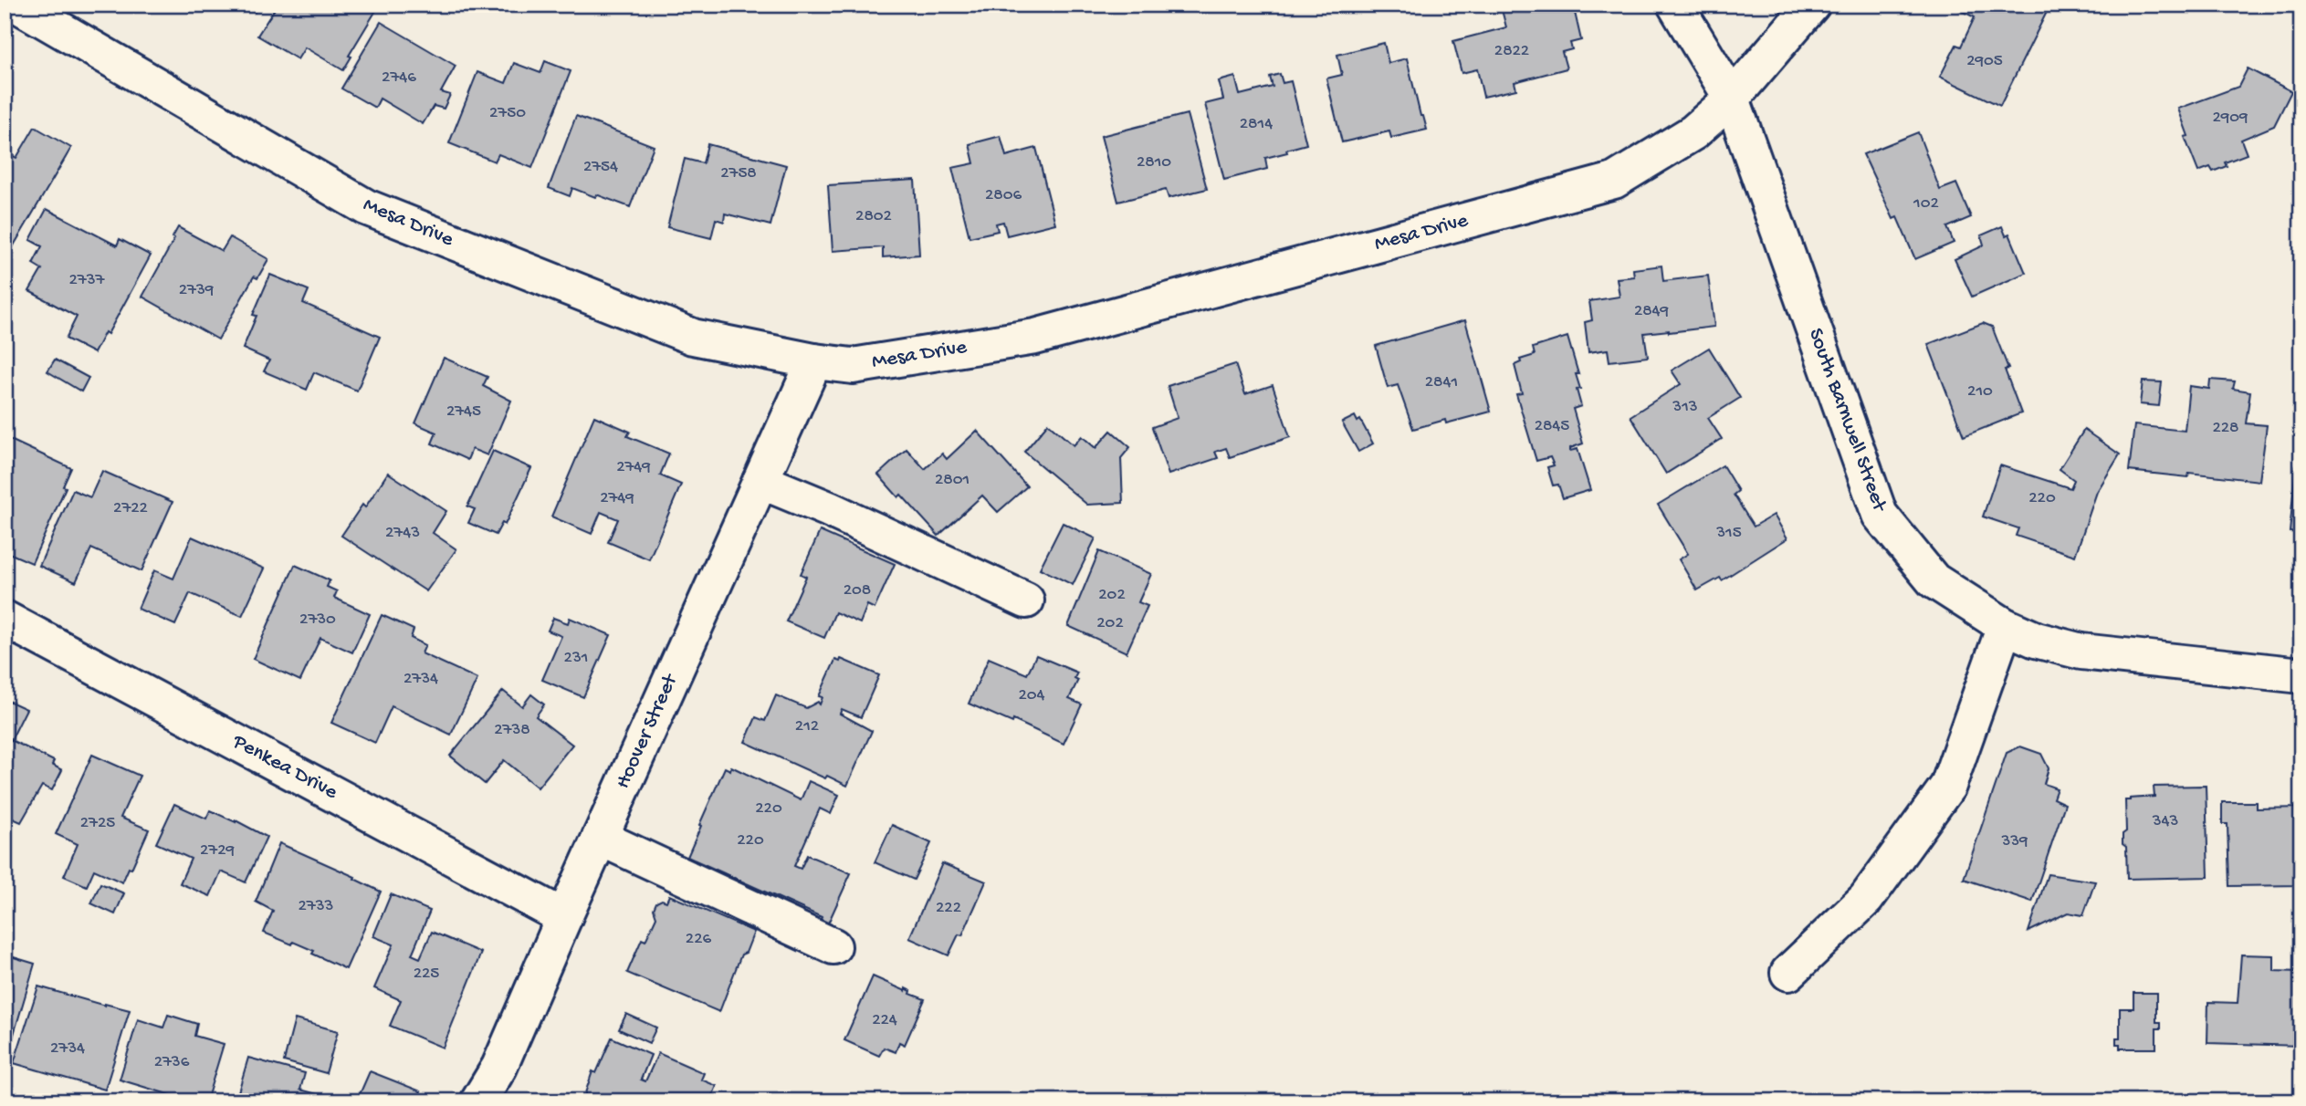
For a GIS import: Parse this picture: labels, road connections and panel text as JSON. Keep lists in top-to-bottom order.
{
  "streets": {
    "street": [
      "Mesa Drive",
      "South Barnwell Street",
      "Hoover Street",
      "Penkea Drive"
    ]
  },
  "crossings": [
    ["Mesa Drive", "South Barnwell Street"],
    ["Mesa Drive", "Hoover Street"],
    ["Hoover Street", "Penkea Drive"]
  ],
  "house_numbers": [
    "2822",
    "2905",
    "2746",
    "2750",
    "2909",
    "2814",
    "2810",
    "2754",
    "2758",
    "2806",
    "102",
    "2802",
    "2737",
    "2739",
    "2849",
    "2841",
    "210",
    "313",
    "2745",
    "2845",
    "228",
    "2749",
    "2801",
    "2749",
    "220",
    "2722",
    "2743",
    "315",
    "208",
    "202",
    "2730",
    "202",
    "231",
    "2734",
    "204",
    "212",
    "2738",
    "220",
    "343",
    "2725",
    "220",
    "339",
    "2729",
    "2733",
    "222",
    "226",
    "225",
    "224",
    "2734",
    "2736"
  ]
}
